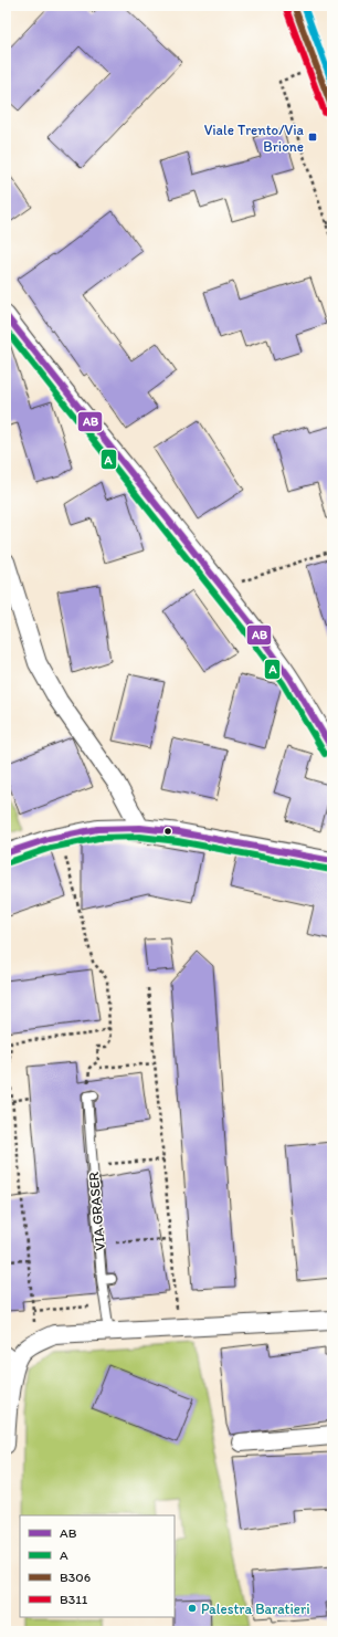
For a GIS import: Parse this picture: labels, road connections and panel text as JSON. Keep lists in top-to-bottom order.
{
  "streets": {
    "lane": ["VIA GRASER"]
  },
  "places": {
    "transit": ["Viale Trento/Via Brione"],
    "other": ["Palestra Baratieri"]
  },
  "lines": [
    "transit line B306",
    "transit line B311",
    "transit line AB",
    "transit line A"
  ],
  "legend": [
    "AB",
    "A",
    "B306",
    "B311"
  ]
}
